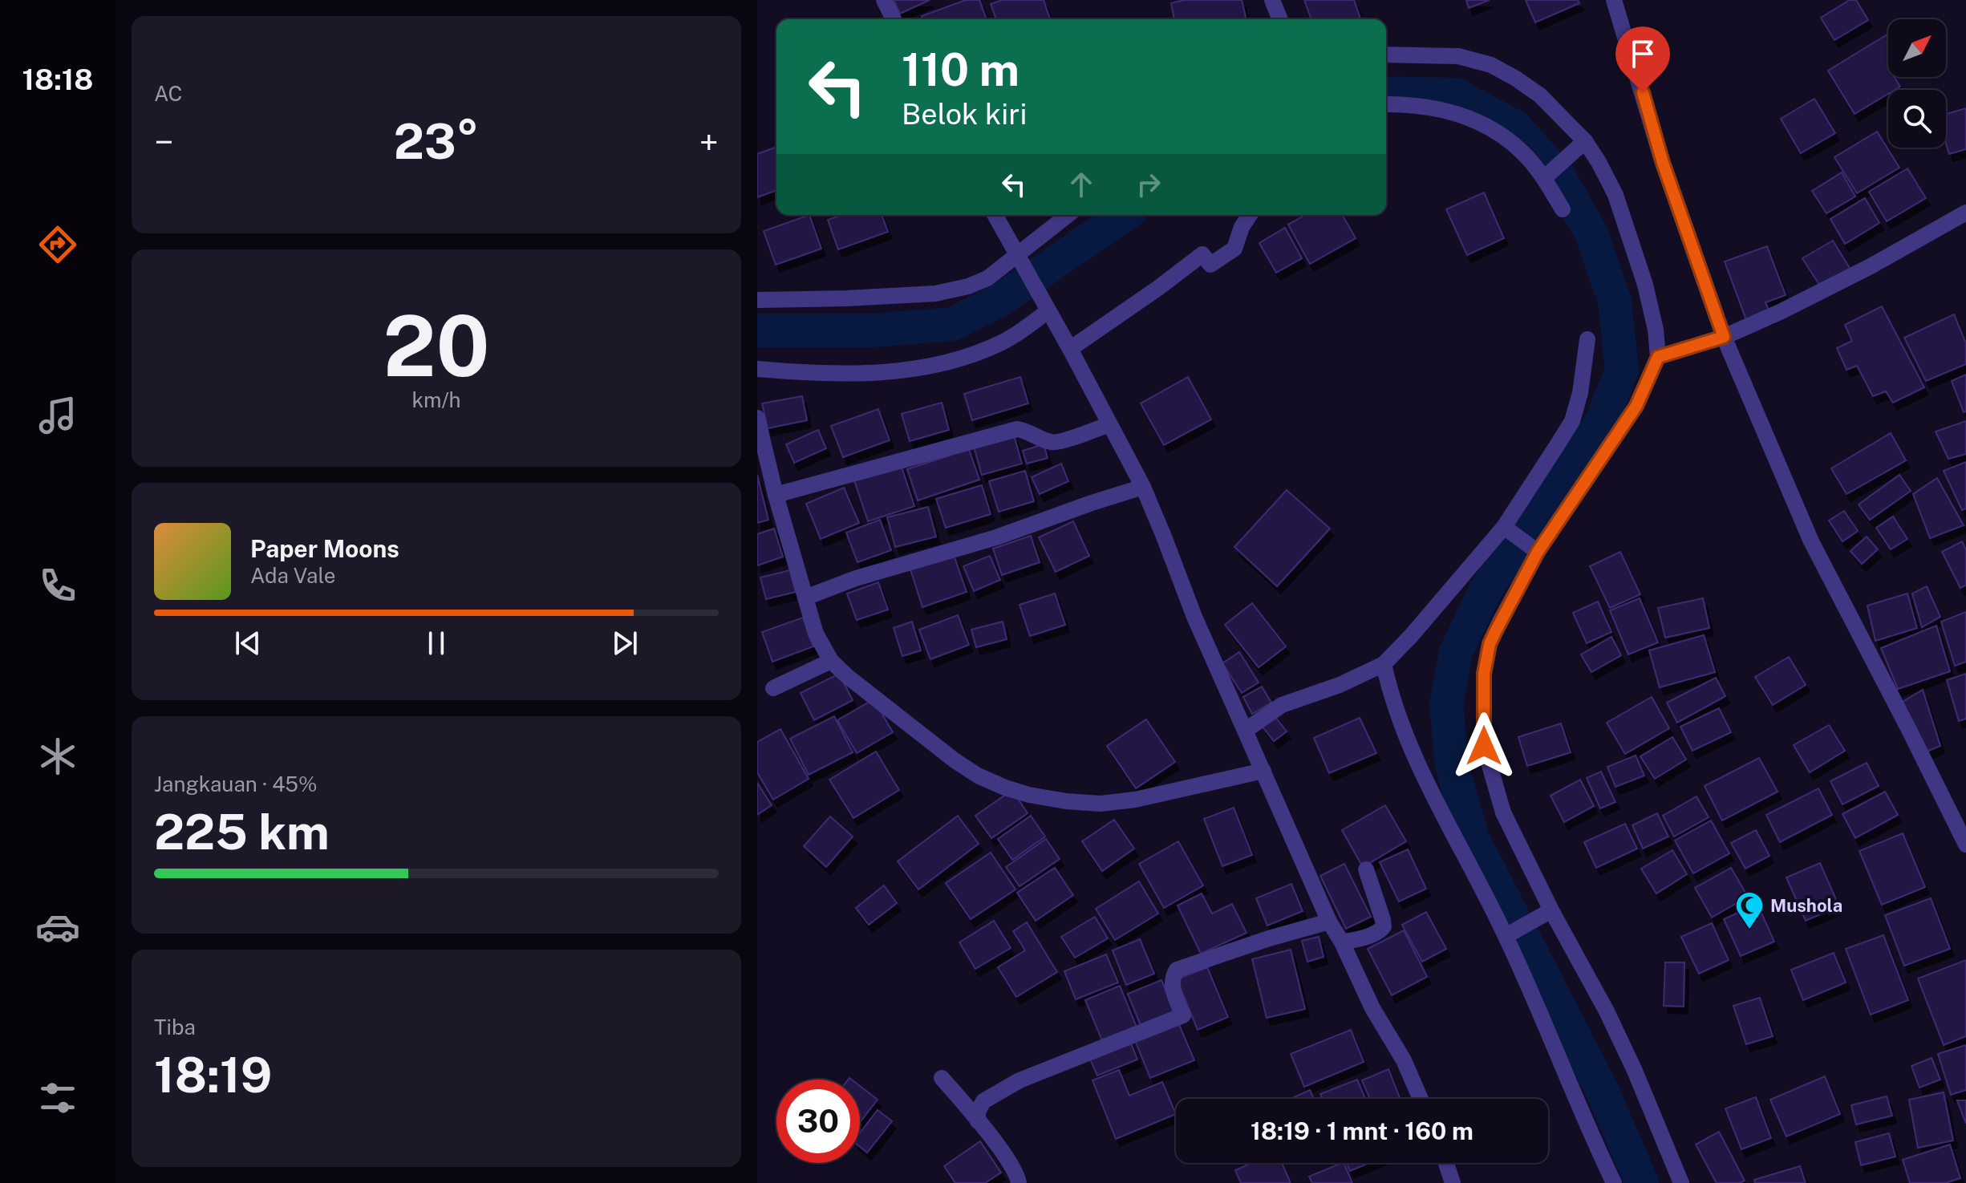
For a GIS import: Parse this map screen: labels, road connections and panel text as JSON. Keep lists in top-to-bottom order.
{
  "places": {
    "mosque": ["Mushola"]
  },
  "north": "top right",
  "page": {
    "tabs": "18:18",
    "tile": [
      "AC",
      ["20", "km/h"],
      ["Jangkauan · 45%", "225 km"],
      ["Tiba", "18:19"]
    ],
    "turn": ["110 m", "Belok kiri"],
    "heat": ["−", "23°", "+"],
    "song": ["Paper Moons", "Ada Vale"],
    "limit": "30",
    "trip": "18:19 · 1 mnt · 160 m"
  }
}
